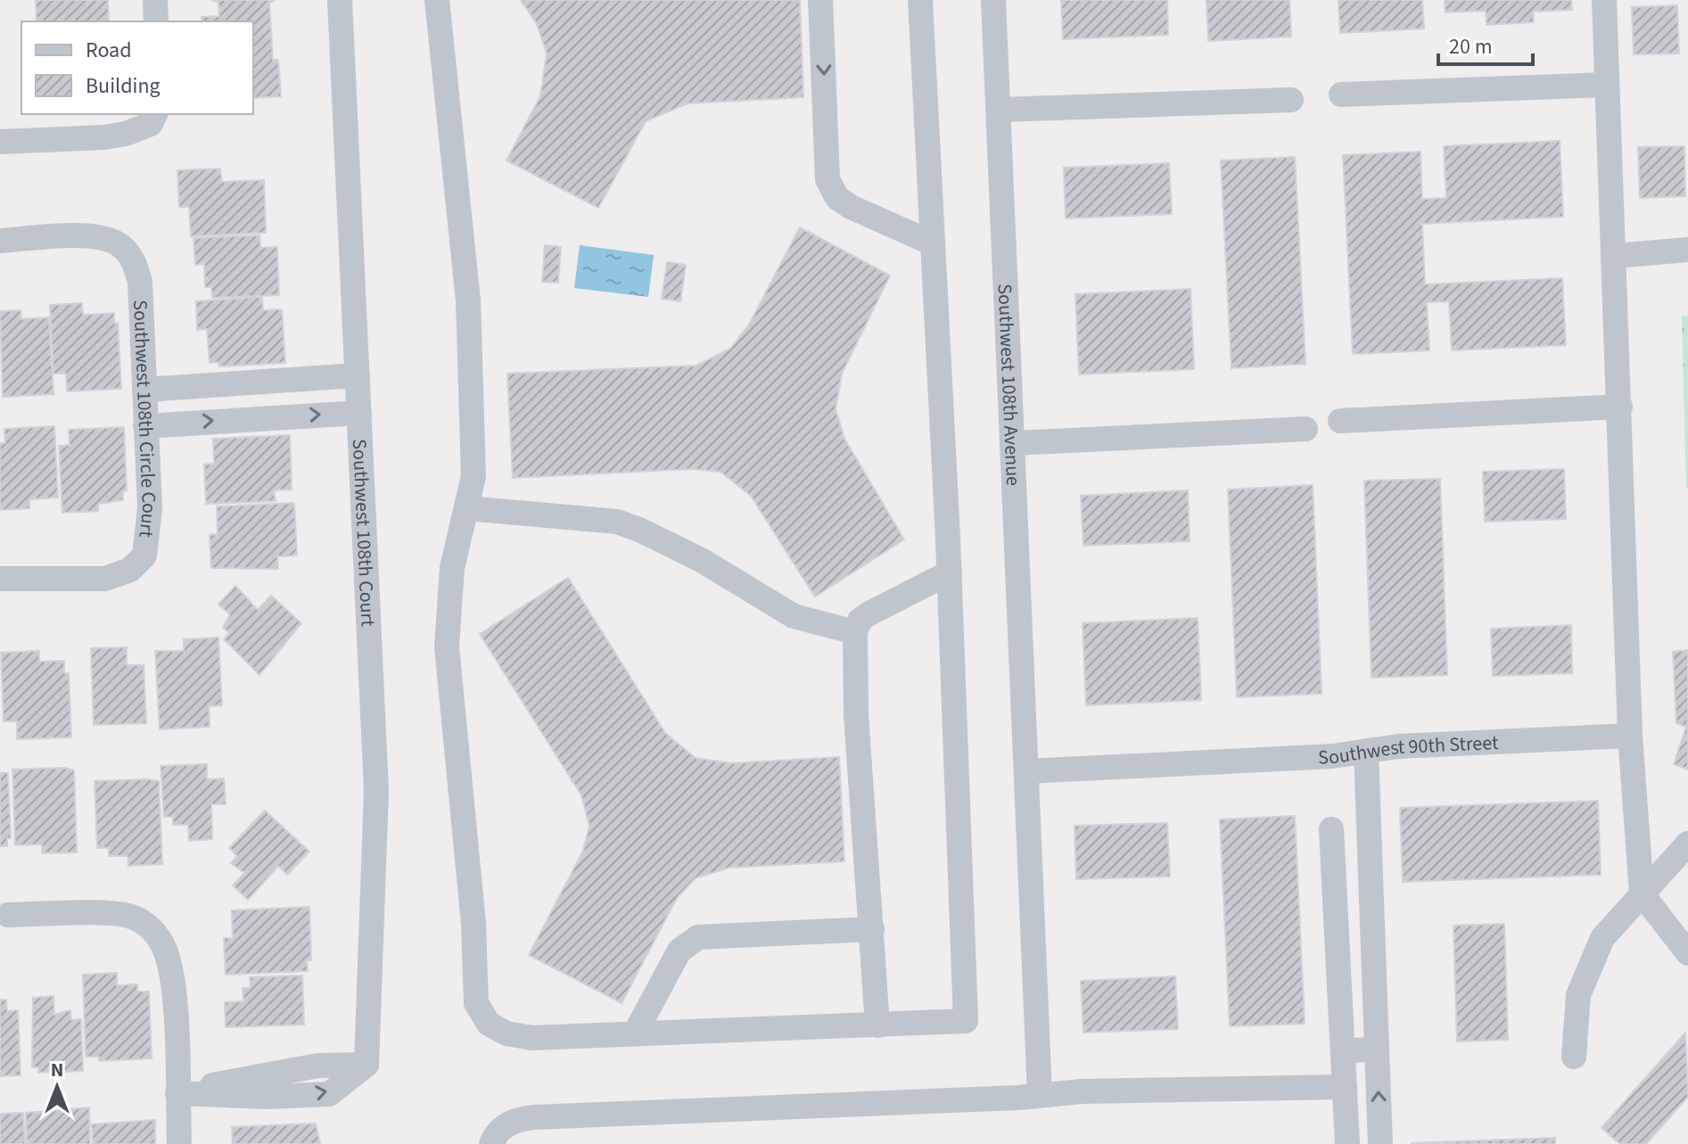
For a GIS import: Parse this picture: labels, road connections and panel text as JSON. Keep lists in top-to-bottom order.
{
  "streets": {
    "street": [
      "Southwest 108th Avenue",
      "Southwest 108th Circle Court",
      "Southwest 108th Court",
      "Southwest 90th Street"
    ]
  },
  "crossings": [
    ["Southwest 108th Avenue", "Southwest 90th Street"]
  ],
  "legend": ["Road", "Building"],
  "scale_bar": "20 m",
  "north": "top"
}
